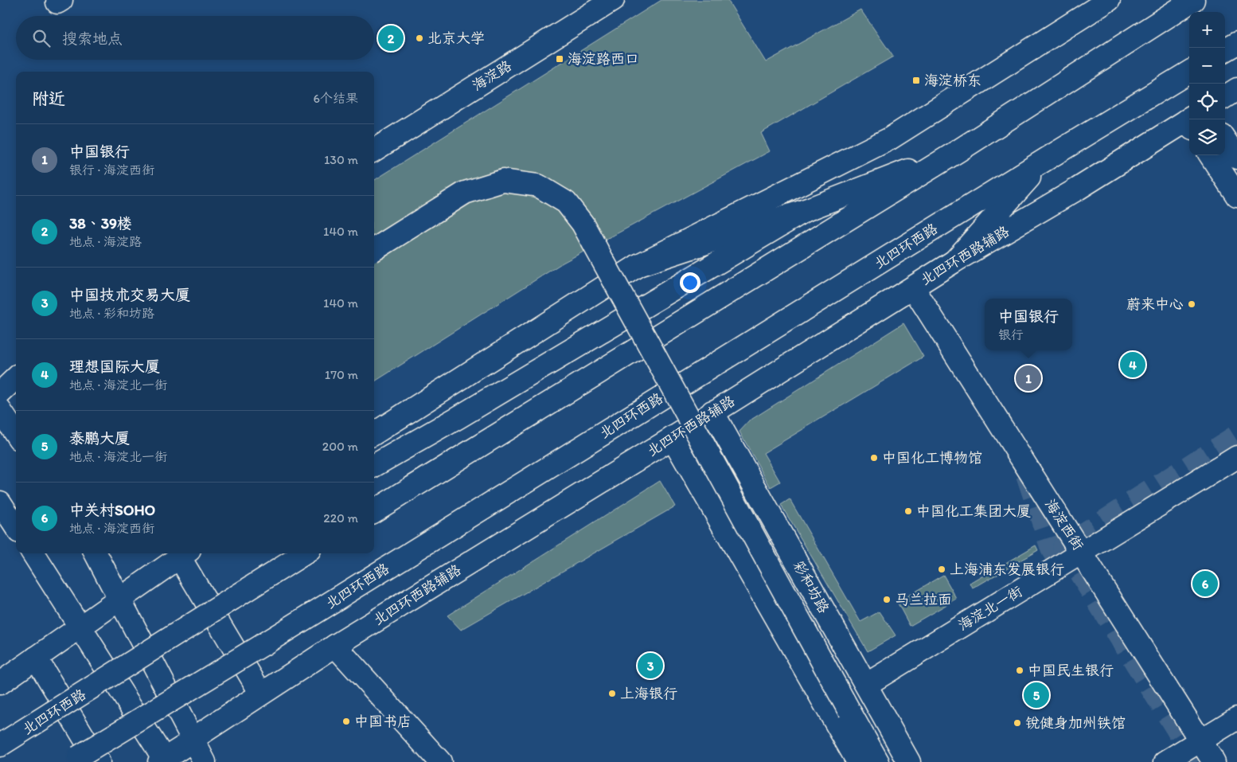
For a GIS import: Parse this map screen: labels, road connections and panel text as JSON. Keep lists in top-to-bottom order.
{
  "streets": {
    "main road": [
      "海淀路",
      "北四环西路",
      "北四环西路辅路",
      "海淀西街",
      "彩和坊路",
      "海淀北一街"
    ]
  },
  "crossings": [
    ["北四环西路辅路", "海淀西街"],
    ["北四环西路辅路", "彩和坊路"],
    ["海淀西街", "海淀北一街"],
    ["彩和坊路", "海淀北一街"]
  ],
  "places": {
    "other": [
      "北京大学",
      "蔚来中心",
      "中国化工博物馆",
      "中国化工集团大厦",
      "上海浦东发展银行",
      "马兰拉面",
      "中国民生银行",
      "上海银行",
      "中国书店",
      "锐健身加州铁馆"
    ],
    "transit": ["海淀路西口", "海淀桥东"]
  },
  "page": {
    "map_buttons": ["+", "−"],
    "search": "搜索地点",
    "pins": [
      "2",
      "4",
      "1",
      "6",
      "3",
      "5"
    ],
    "heading": ["附近", "6个结果"],
    "list": [
      {
        "mark": "1",
        "name": "中国银行",
        "note": "银行 · 海淀西街",
        "value": "130 m"
      },
      {
        "mark": "2",
        "name": "38、39楼",
        "note": "地点 · 海淀路",
        "value": "140 m"
      },
      {
        "mark": "3",
        "name": "中国技术交易大厦",
        "note": "地点 · 彩和坊路",
        "value": "140 m"
      },
      {
        "mark": "4",
        "name": "理想国际大厦",
        "note": "地点 · 海淀北一街",
        "value": "170 m"
      },
      {
        "mark": "5",
        "name": "泰鹏大厦",
        "note": "地点 · 海淀北一街",
        "value": "200 m"
      },
      {
        "mark": "6",
        "name": "中关村SOHO",
        "note": "地点 · 海淀西街",
        "value": "220 m"
      }
    ],
    "popup": ["中国银行", "银行"]
  }
}
